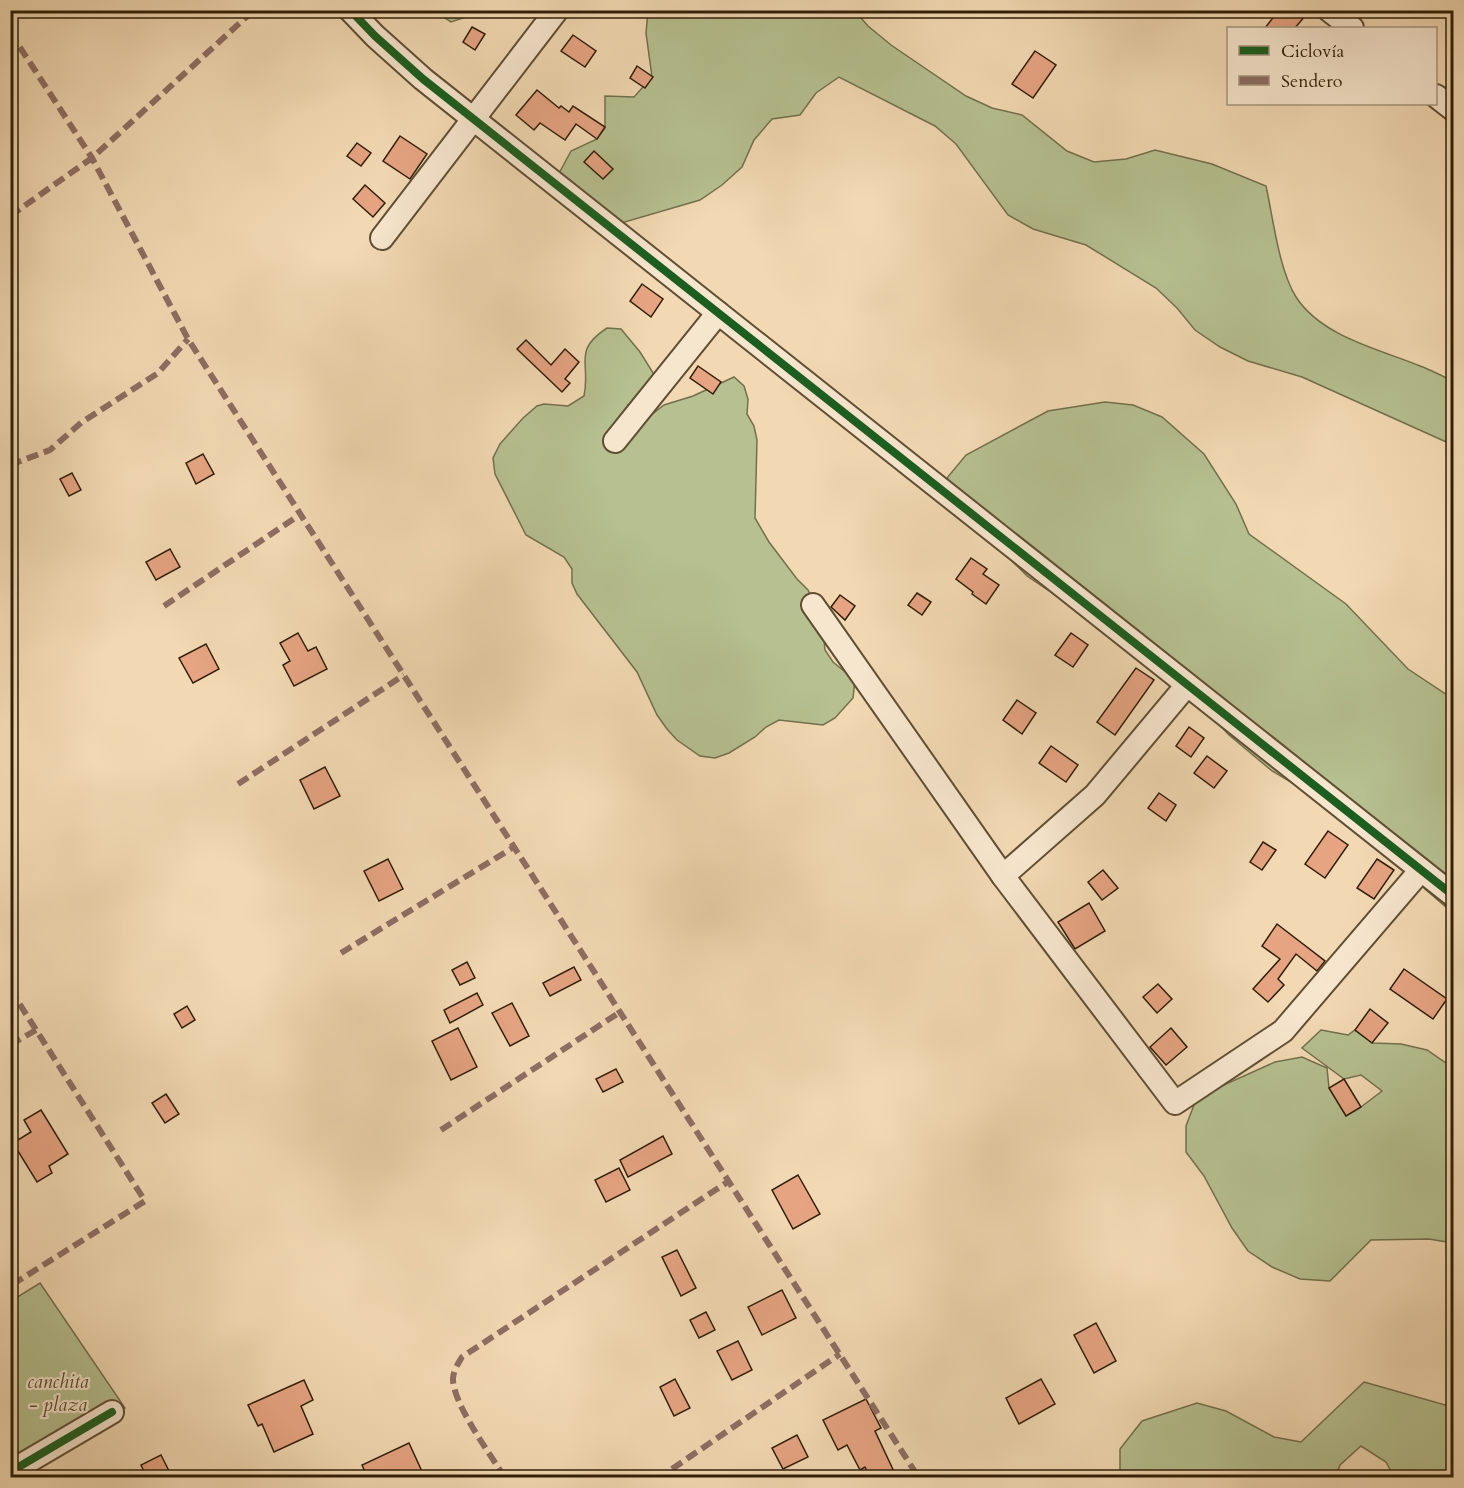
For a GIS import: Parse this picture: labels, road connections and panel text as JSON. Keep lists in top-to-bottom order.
{
  "parks": ["canchita - plaza"],
  "legend": ["Ciclovía", "Sendero"]
}
